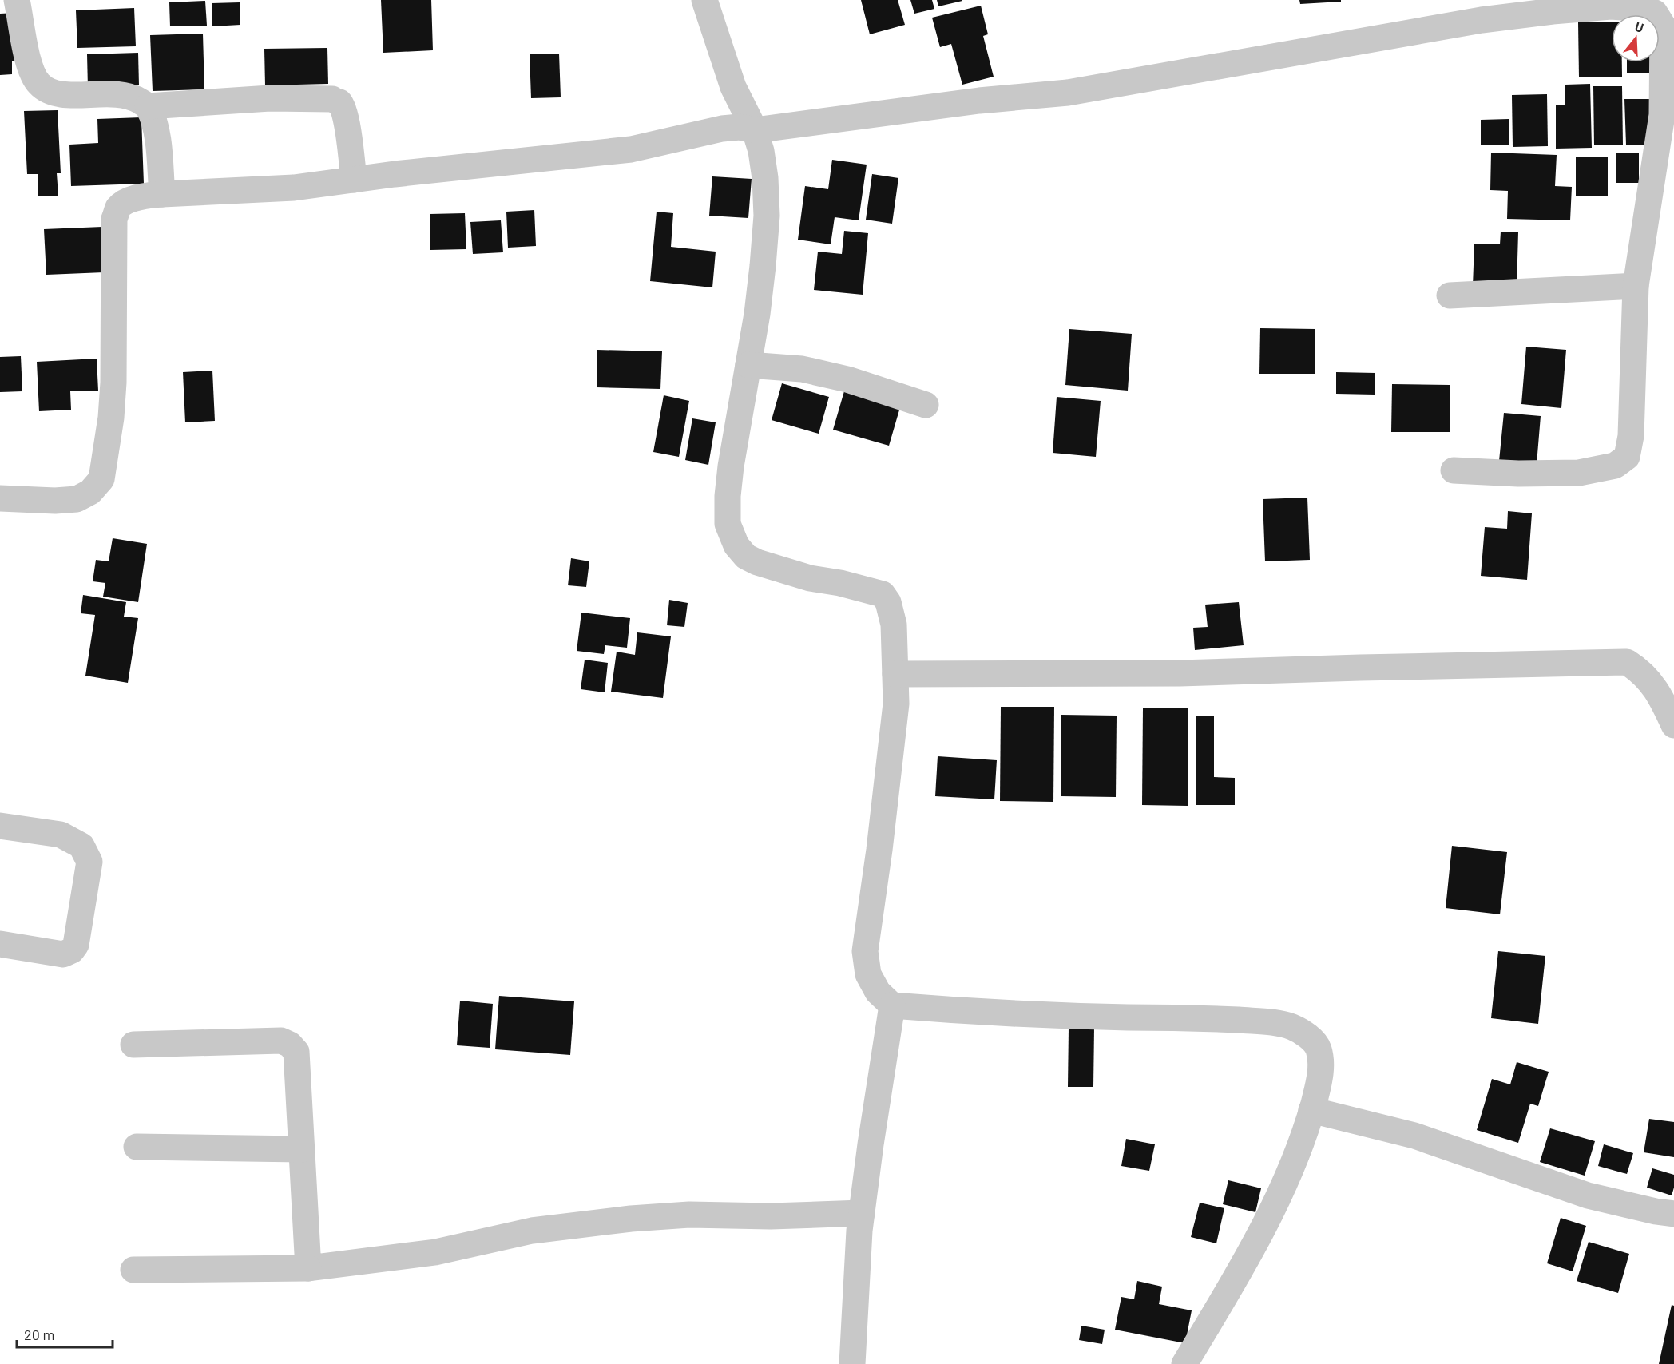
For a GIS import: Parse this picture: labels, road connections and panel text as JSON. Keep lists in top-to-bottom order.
{
  "scale_bar": "20 m",
  "north": "top"
}
